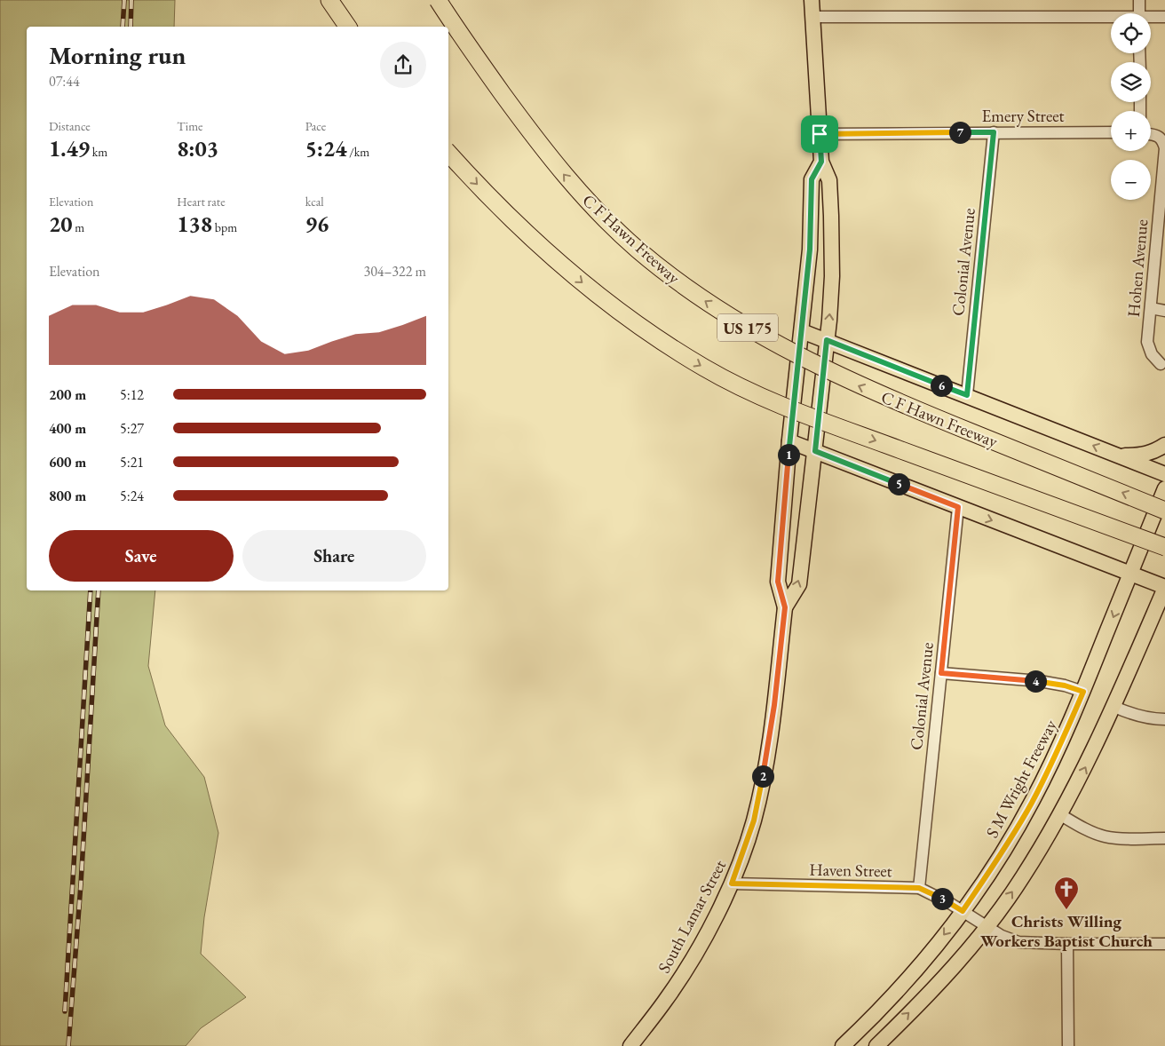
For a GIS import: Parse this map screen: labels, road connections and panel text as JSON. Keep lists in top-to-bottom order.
{
  "streets": {
    "highway": ["C F Hawn Freeway", "US 175"],
    "main road": ["S M Wright Freeway", "South Lamar Street"],
    "street": [
      "Emery Street",
      "Colonial Avenue",
      "Hohen Avenue",
      "Haven Street"
    ]
  },
  "crossings": [
    ["Emery Street", "Colonial Avenue"],
    ["Emery Street", "South Lamar Street"],
    ["C F Hawn Freeway", "Colonial Avenue"],
    ["C F Hawn Freeway", "South Lamar Street"],
    ["Colonial Avenue", "Haven Street"],
    ["S M Wright Freeway", "Haven Street"],
    ["Haven Street", "South Lamar Street"]
  ],
  "places": {
    "church": ["Christs Willing Workers Baptist Church"]
  },
  "page": {
    "map_buttons": ["+", "−"],
    "heading": ["Morning run", "07:44"],
    "stats": [
      ["Distance", "1.49 km"],
      ["Time", "8:03"],
      ["Pace", "5:24 /km"],
      ["Elevation", "20 m"],
      ["Heart rate", "138 bpm"],
      ["kcal", "96"]
    ],
    "pins": [
      "7",
      "6",
      "1",
      "5",
      "4",
      "2",
      "3"
    ],
    "chart": ["Elevation", "304–322 m"],
    "list": [
      {
        "name": "200 m",
        "note": "5:12"
      },
      {
        "name": "400 m",
        "note": "5:27"
      },
      {
        "name": "600 m",
        "note": "5:21"
      },
      {
        "name": "800 m",
        "note": "5:24"
      }
    ],
    "buttons": ["Save", "Share"]
  }
}
